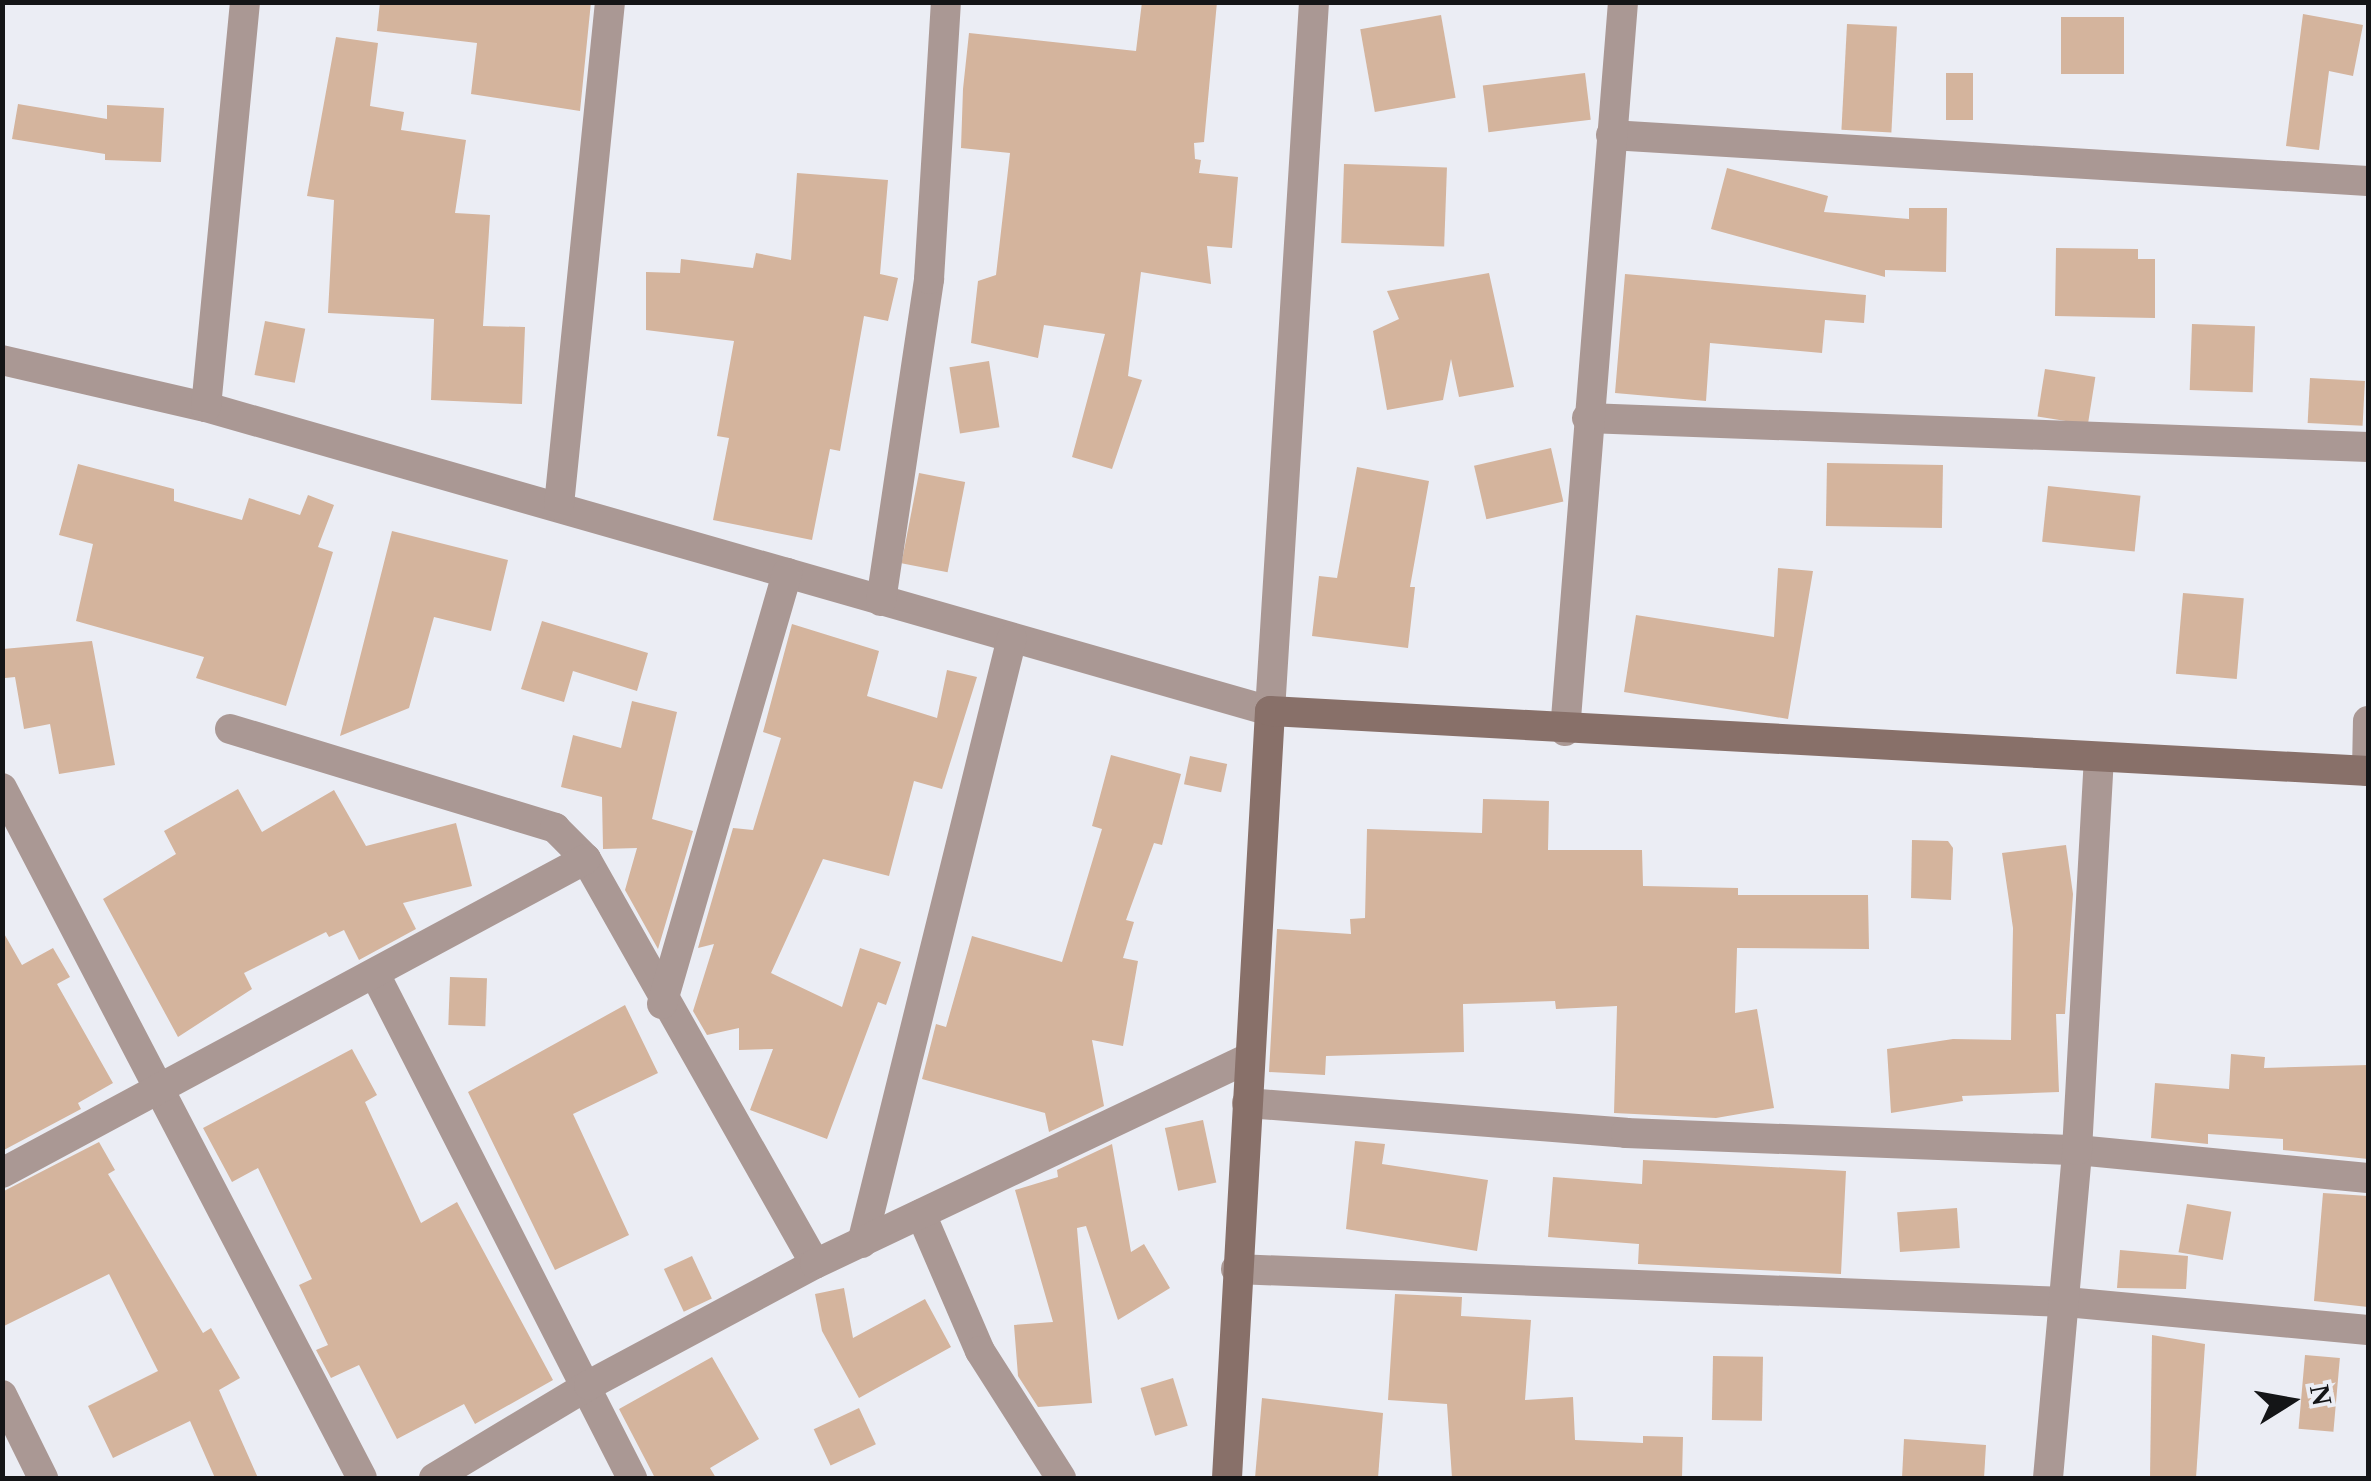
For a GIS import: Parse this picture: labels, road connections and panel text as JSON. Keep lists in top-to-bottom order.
{
  "north": "right"
}
